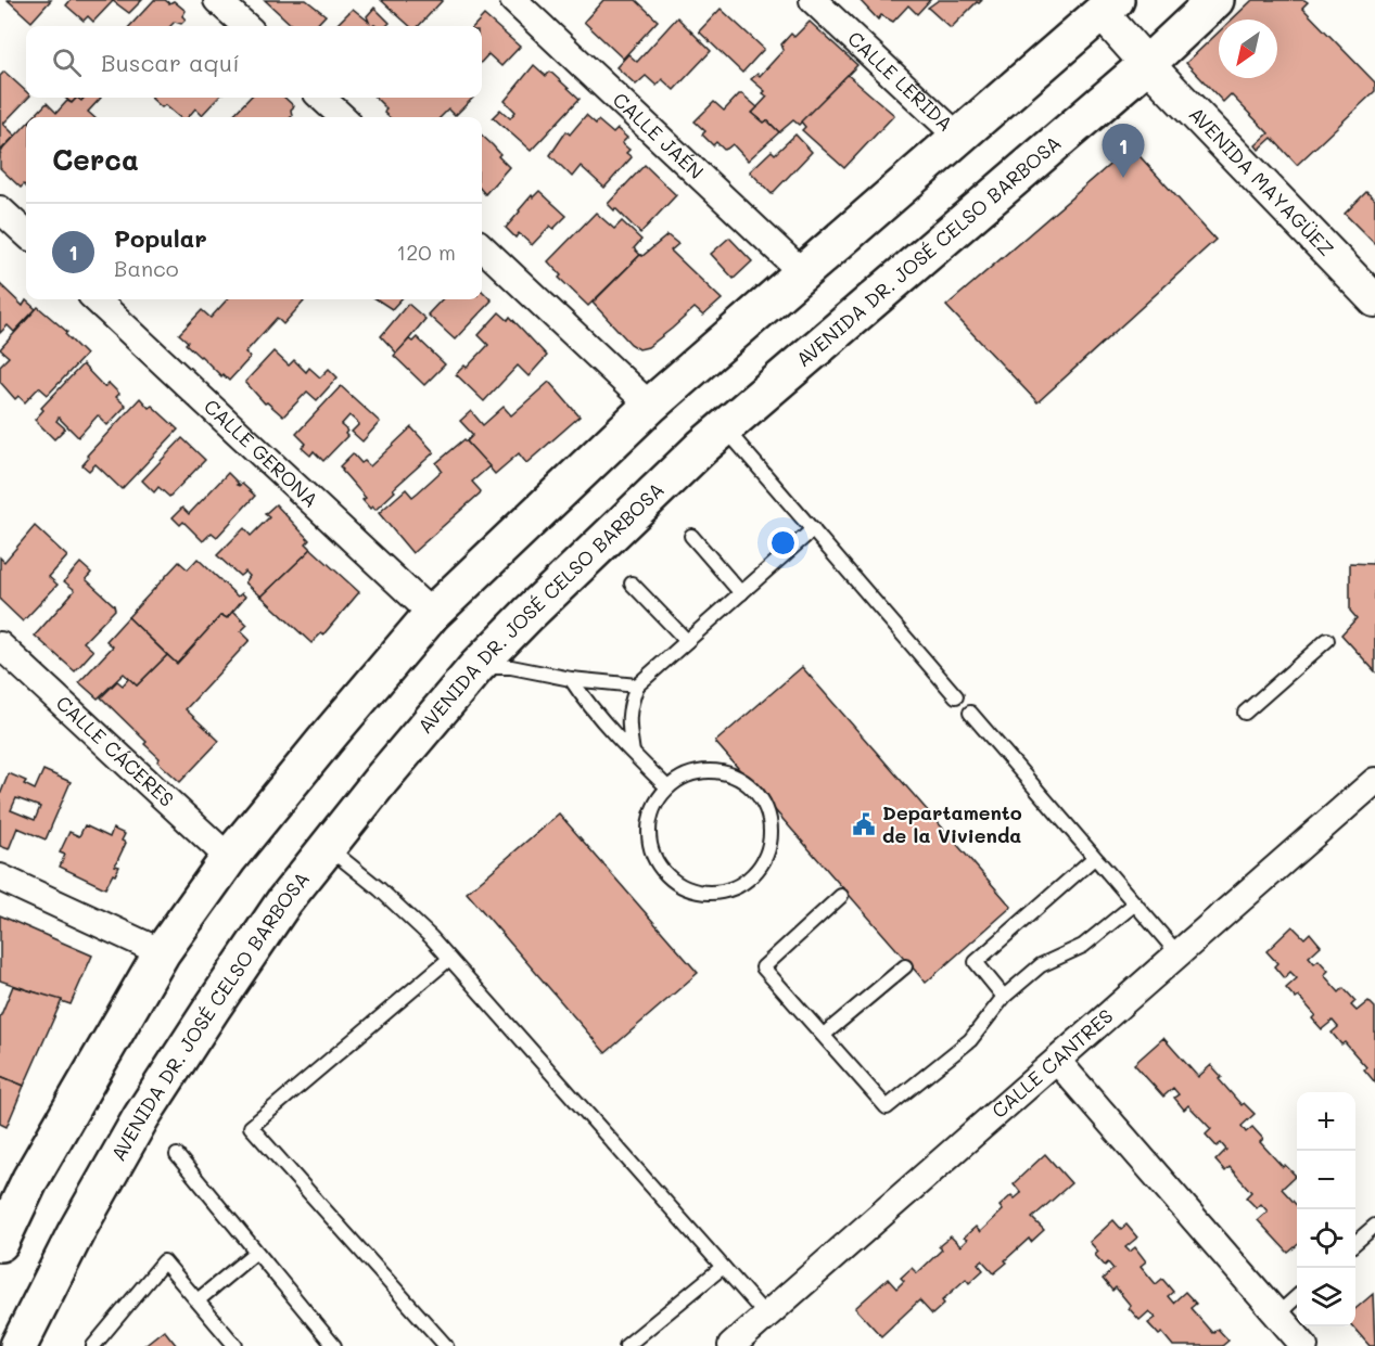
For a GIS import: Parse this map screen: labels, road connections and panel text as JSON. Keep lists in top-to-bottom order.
{
  "streets": {
    "main road": ["AVENIDA DR. JOSÉ CELSO BARBOSA"],
    "street": [
      "CALLE LÉRIDA",
      "CALLE JAÉN",
      "AVENIDA MAYAGÜEZ",
      "CALLE GERONA",
      "CALLE CÁCERES",
      "CALLE CANTRES"
    ]
  },
  "crossings": [
    ["AVENIDA MAYAGÜEZ", "AVENIDA DR. JOSÉ CELSO BARBOSA"]
  ],
  "places": {
    "public building": ["Departamento de la Vivienda"]
  },
  "north": "bottom left",
  "page": {
    "search": "Buscar aquí",
    "heading": "Cerca",
    "pins": "1",
    "list": [
      {
        "mark": "1",
        "name": "Popular",
        "note": "Banco",
        "value": "120 m"
      }
    ],
    "map_buttons": ["+", "−"]
  }
}
